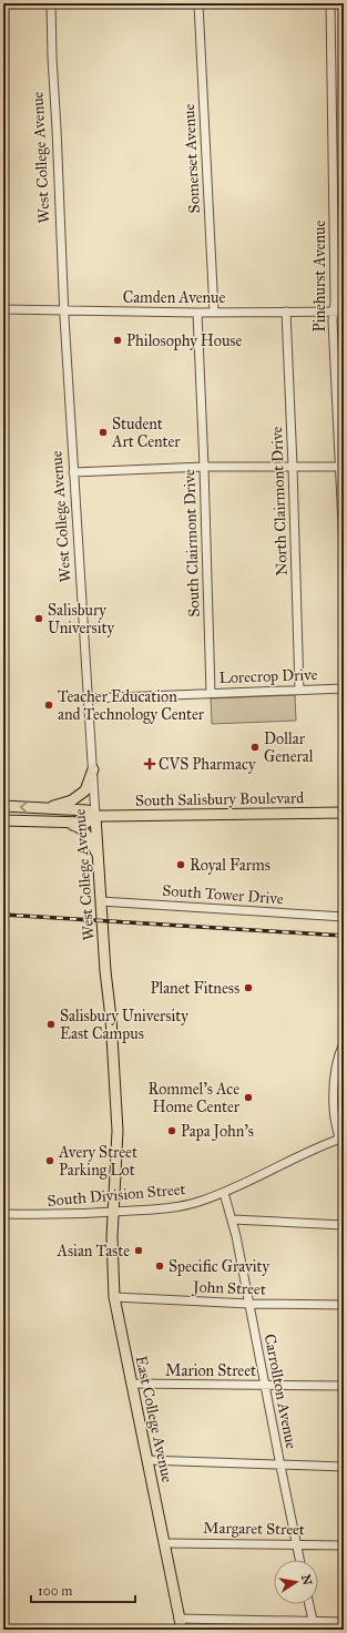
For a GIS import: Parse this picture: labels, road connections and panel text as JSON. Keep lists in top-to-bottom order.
{
  "streets": {
    "main road": ["West College Avenue", "South Salisbury Boulevard", "East College Avenue"],
    "street": [
      "Somerset Avenue",
      "Pinehurst Avenue",
      "Camden Avenue",
      "North Clairmont Drive",
      "South Clairmont Drive",
      "Lorecrop Drive",
      "South Tower Drive",
      "South Division Street",
      "John Street",
      "Marion Street",
      "Carrollton Avenue",
      "Margaret Street"
    ]
  },
  "crossings": [
    ["West College Avenue", "Camden Avenue"],
    ["West College Avenue", "Lorecrop Drive"],
    ["West College Avenue", "South Salisbury Boulevard"],
    ["West College Avenue", "South Tower Drive"],
    ["West College Avenue", "South Division Street"],
    ["West College Avenue", "East College Avenue"],
    ["Somerset Avenue", "Camden Avenue"],
    ["Pinehurst Avenue", "Camden Avenue"],
    ["Camden Avenue", "North Clairmont Drive"],
    ["Camden Avenue", "South Clairmont Drive"],
    ["North Clairmont Drive", "Lorecrop Drive"],
    ["South Clairmont Drive", "Lorecrop Drive"],
    ["South Division Street", "East College Avenue"],
    ["John Street", "Carrollton Avenue"],
    ["John Street", "East College Avenue"],
    ["Marion Street", "Carrollton Avenue"],
    ["Marion Street", "East College Avenue"],
    ["Carrollton Avenue", "Margaret Street"],
    ["East College Avenue", "Margaret Street"]
  ],
  "places": {
    "other": [
      "Philosophy House",
      "Student Art Center",
      "Salisbury University",
      "Teacher Education and Technology Center",
      "Dollar General",
      "Royal Farms",
      "Planet Fitness",
      "Salisbury University East Campus",
      "Rommel's Ace Home Center",
      "Papa John's",
      "Avery Street Parking Lot",
      "Asian Taste",
      "Specific Gravity"
    ],
    "health": ["CVS Pharmacy"]
  },
  "scale_bar": "100 m",
  "north": "right"
}
